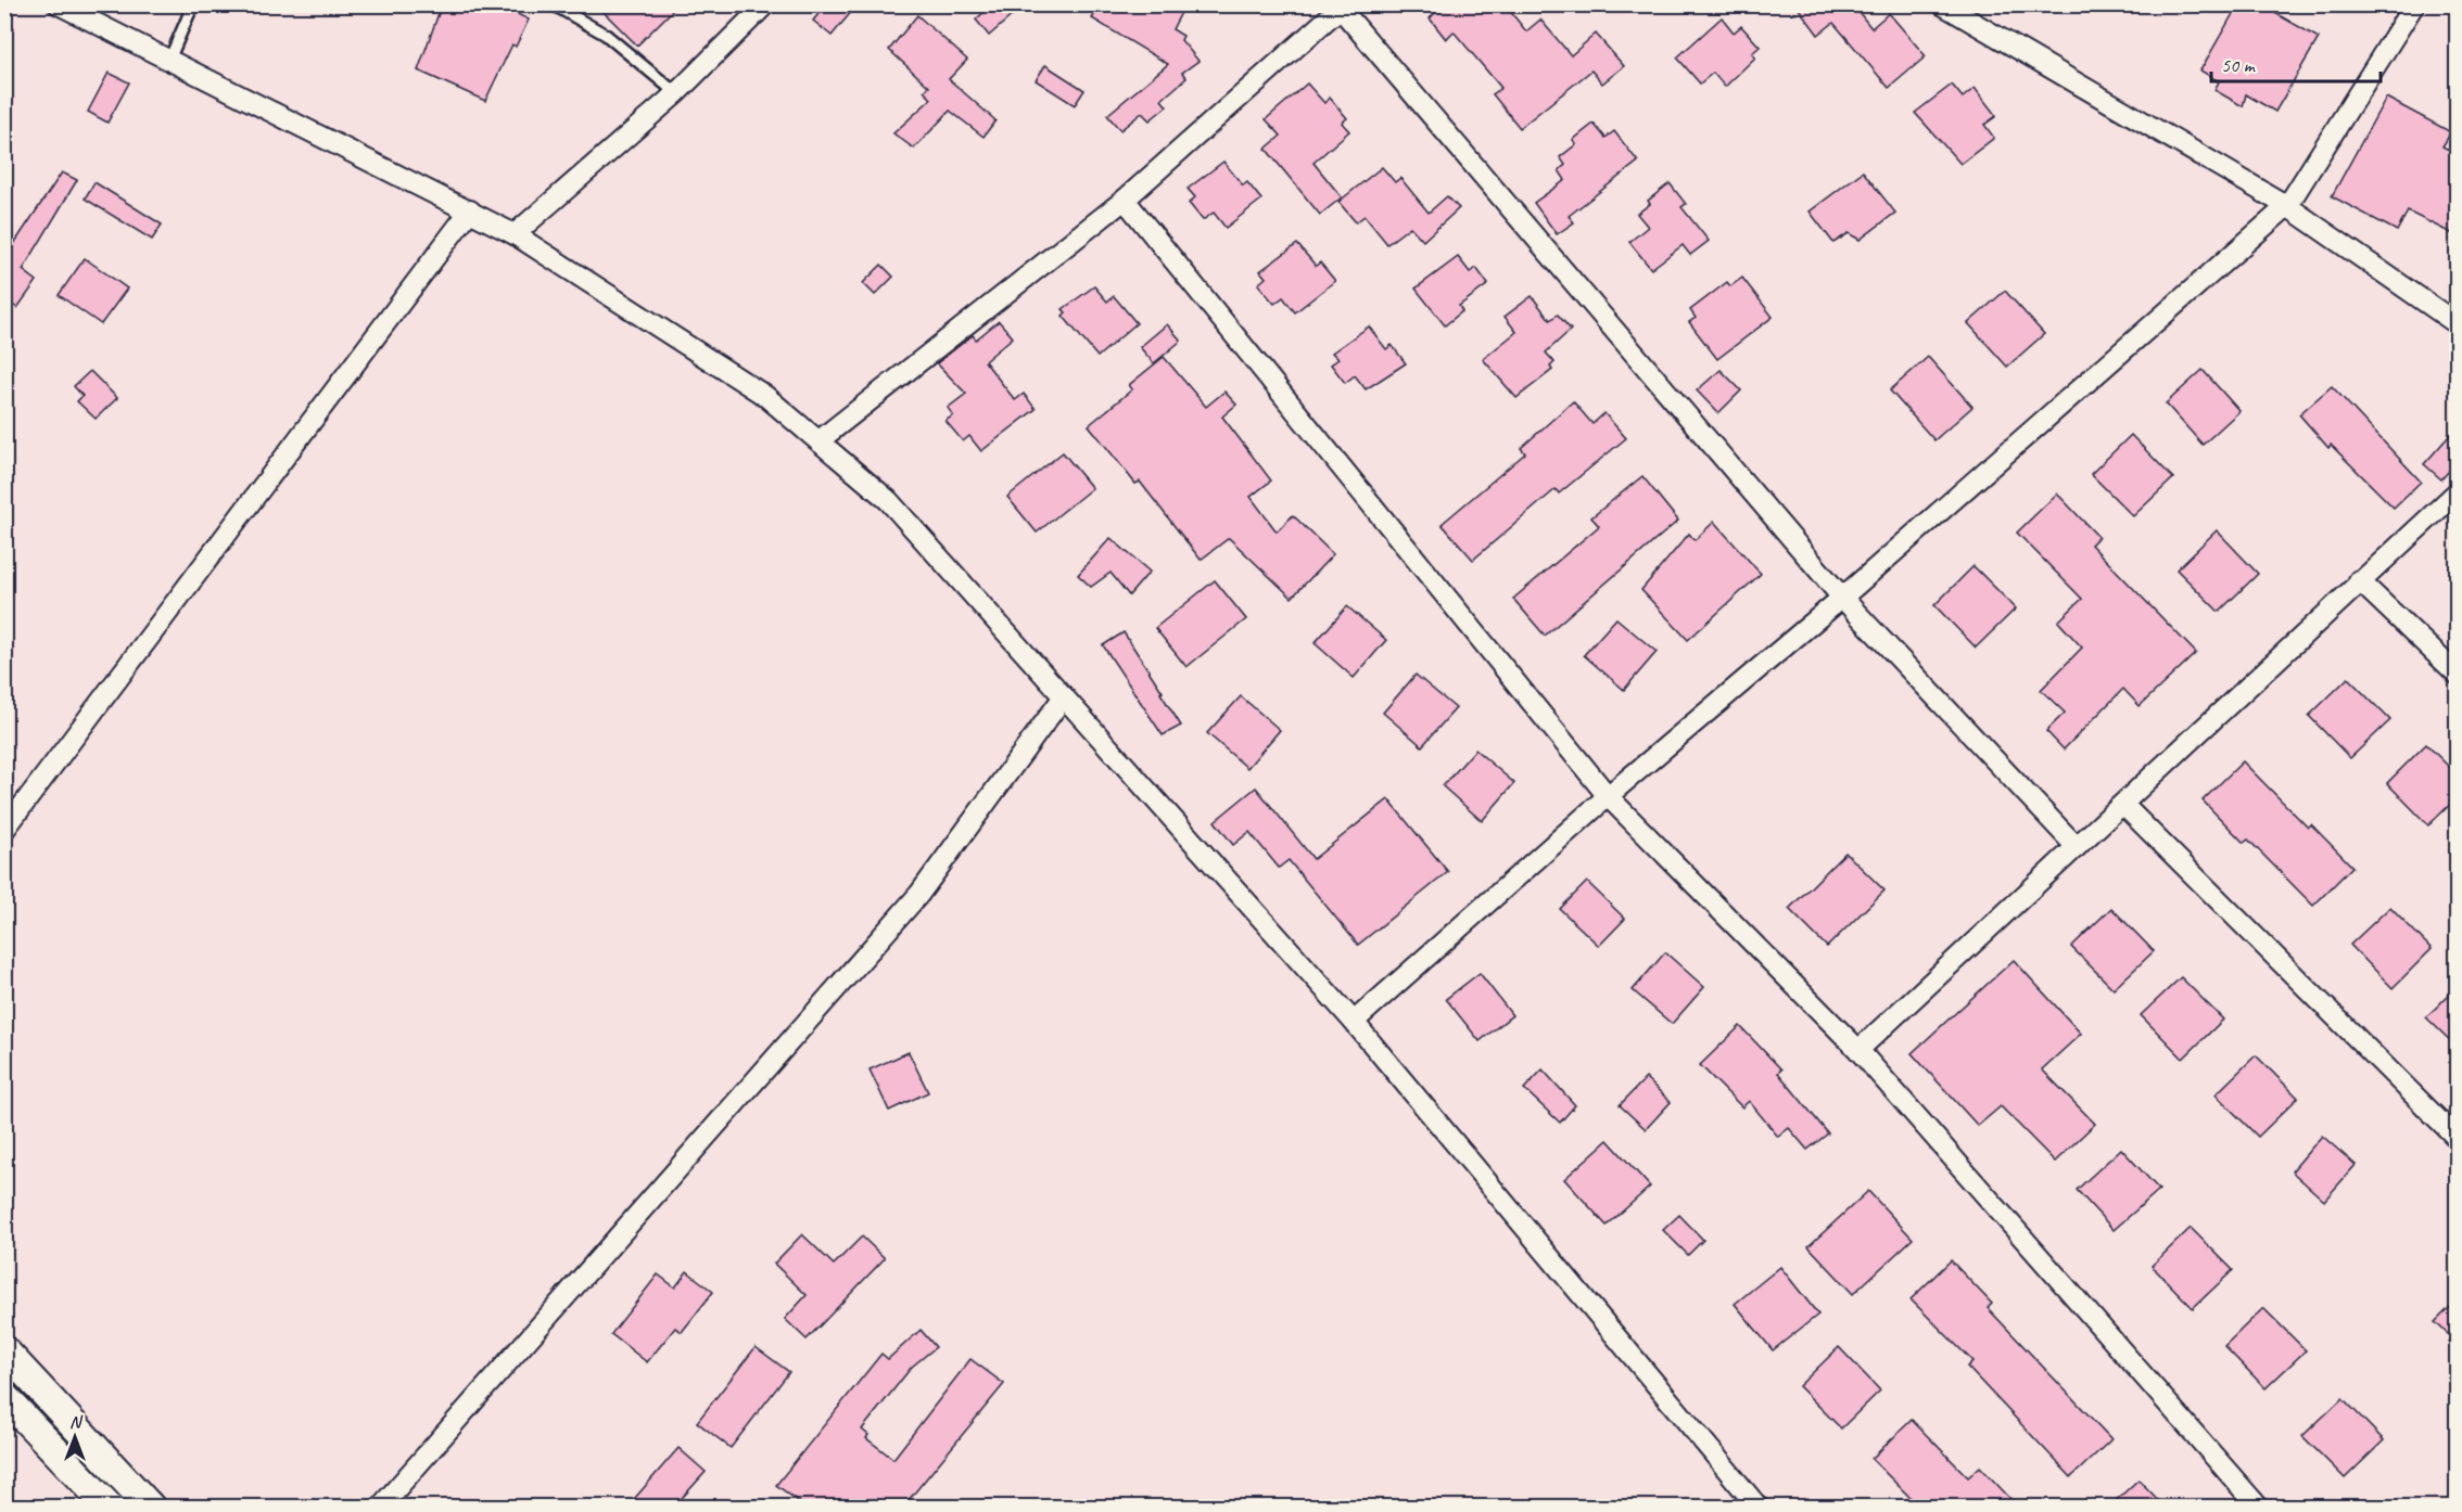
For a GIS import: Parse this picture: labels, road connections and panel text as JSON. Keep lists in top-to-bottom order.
{
  "scale_bar": "50 m",
  "north": "top"
}
